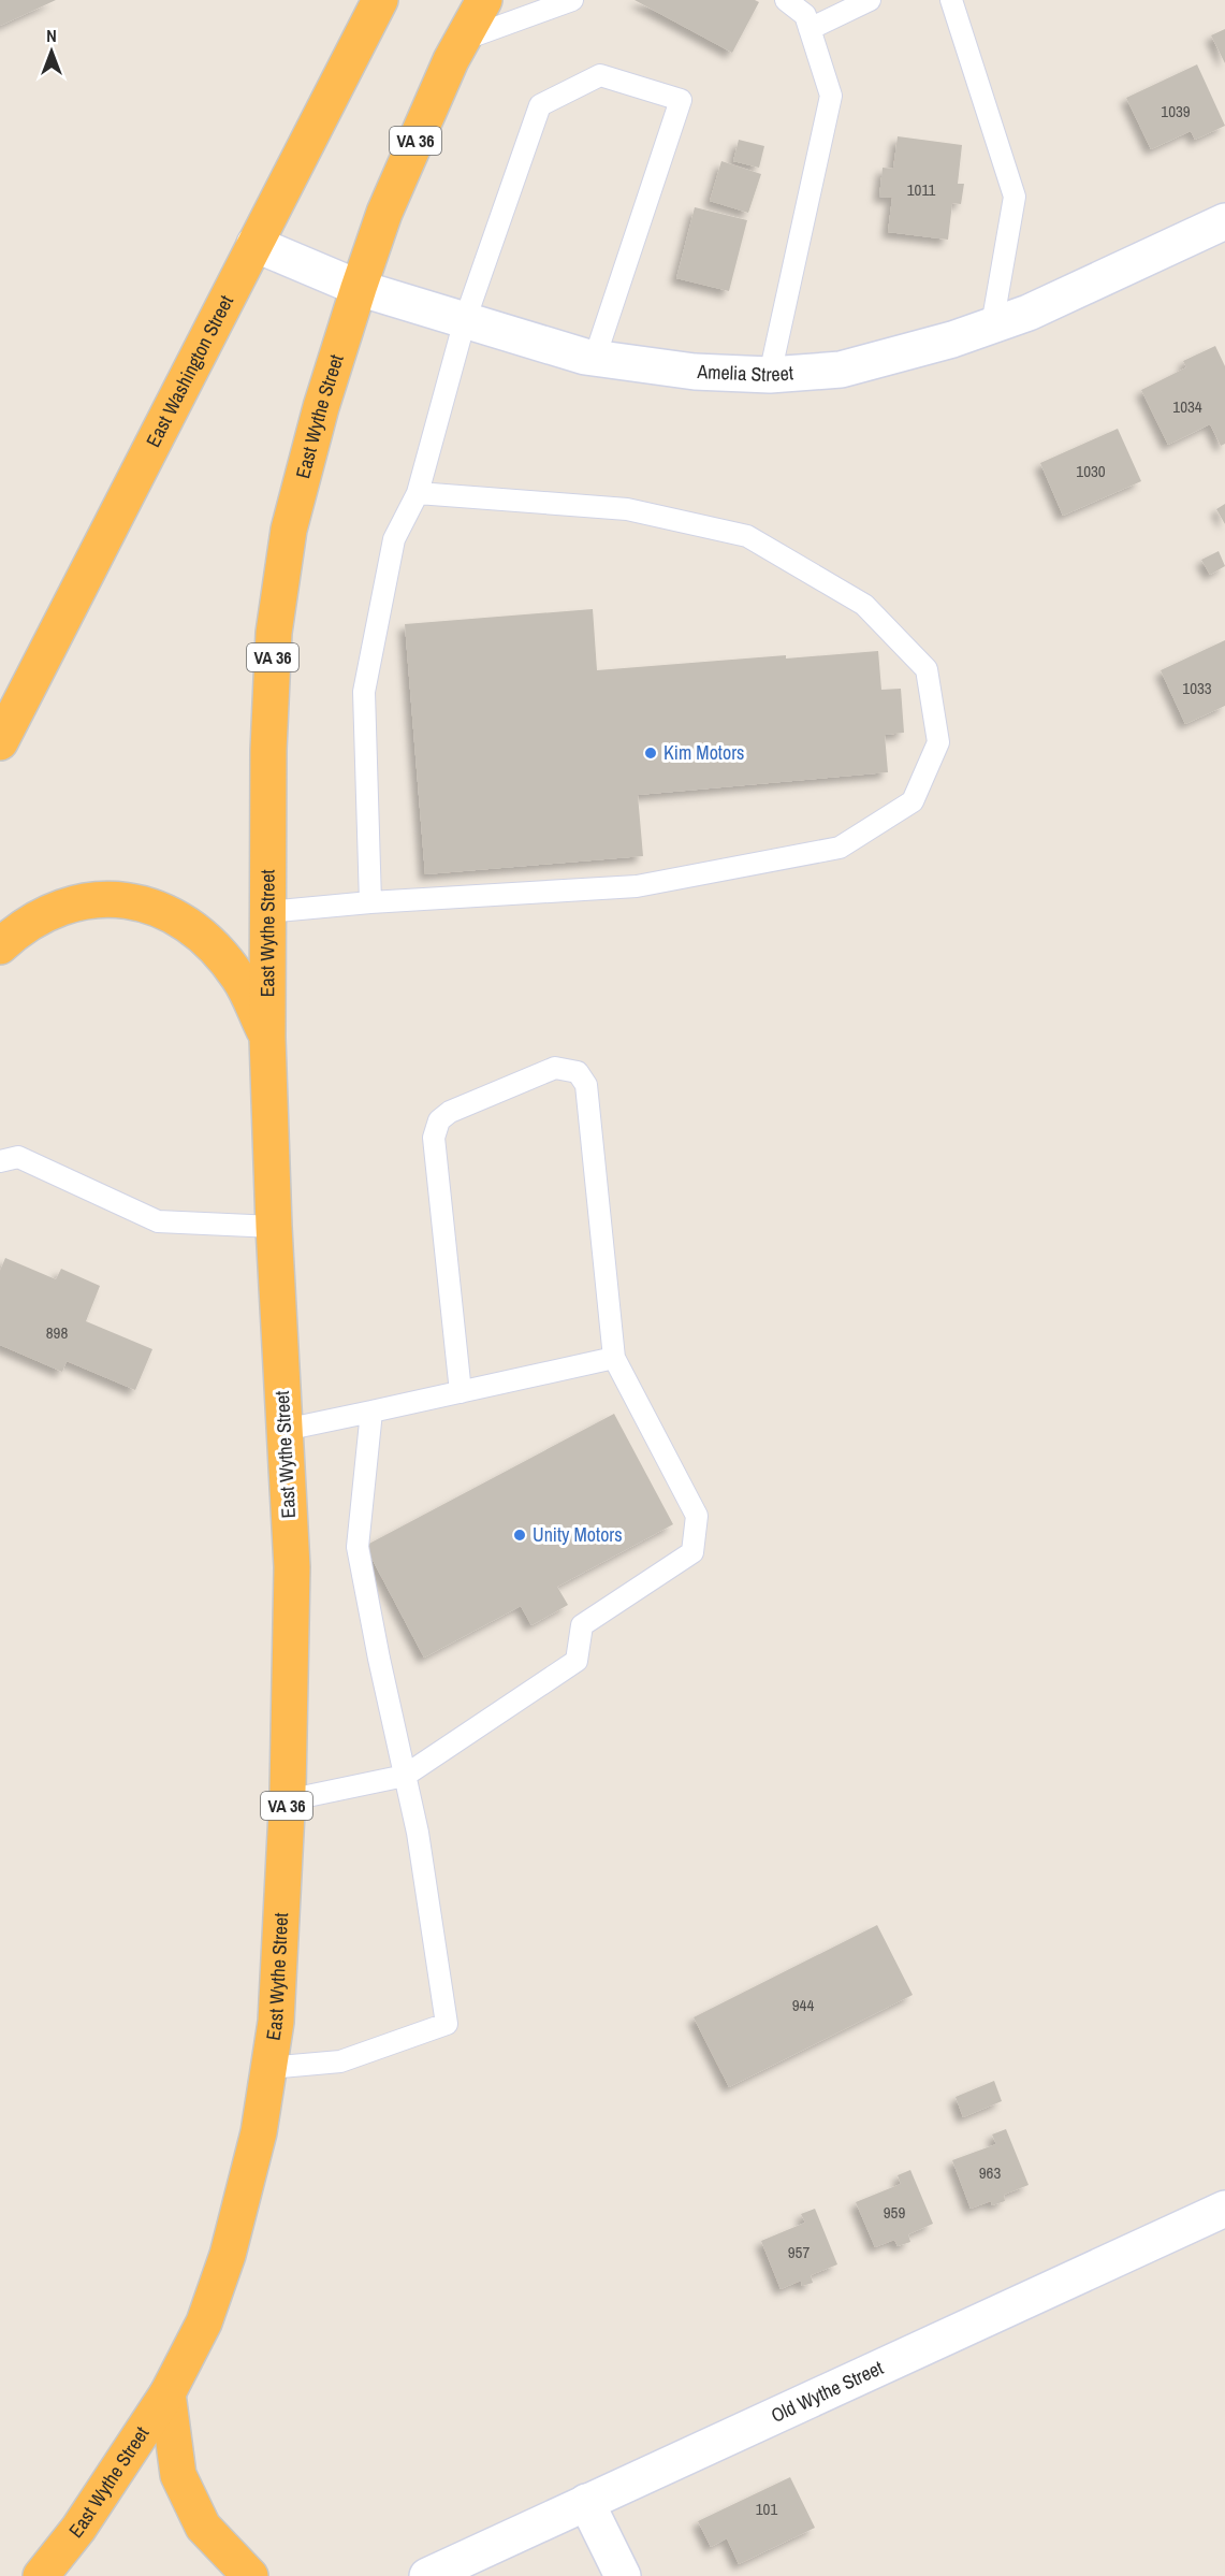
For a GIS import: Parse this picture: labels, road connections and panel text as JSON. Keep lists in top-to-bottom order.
{
  "streets": {
    "highway": ["VA 36", "East Washington Street", "East Wythe Street"],
    "street": ["Amelia Street", "Old Wythe Street"]
  },
  "crossings": [
    ["VA 36", "Amelia Street"],
    ["VA 36", "East Wythe Street"],
    ["East Washington Street", "Amelia Street"],
    ["Amelia Street", "East Wythe Street"]
  ],
  "places": ["Kim Motors", "Unity Motors"],
  "house_numbers": [
    "1039",
    "1011",
    "1034",
    "1030",
    "1033",
    "898",
    "944",
    "963",
    "959",
    "957",
    "101"
  ],
  "north": "top"
}
